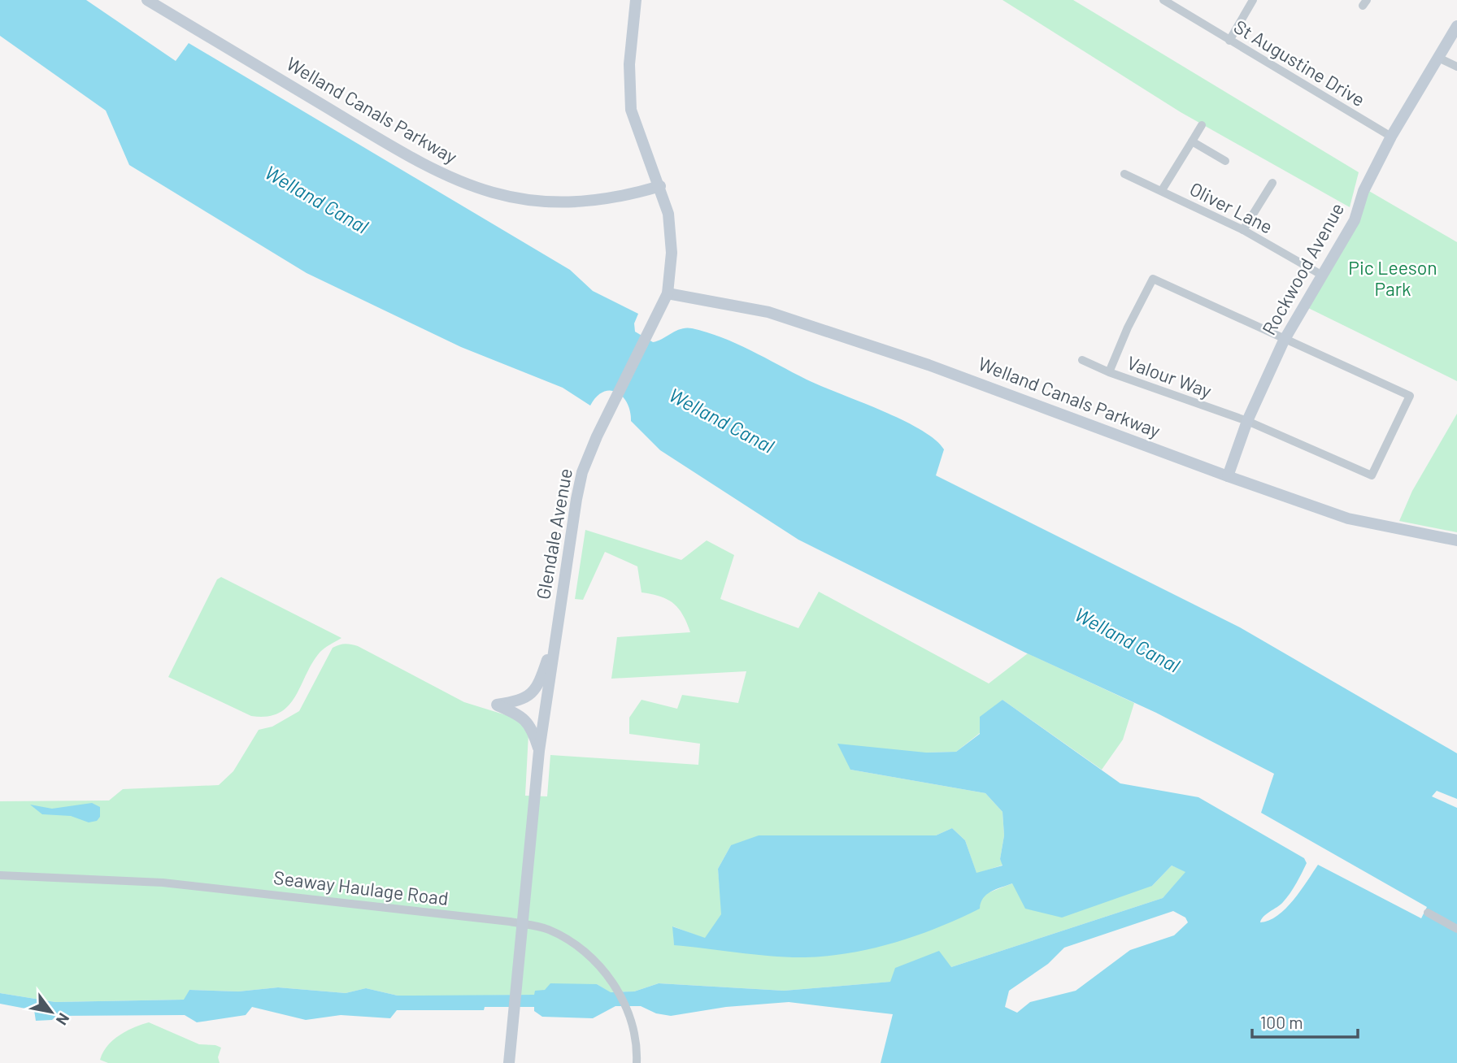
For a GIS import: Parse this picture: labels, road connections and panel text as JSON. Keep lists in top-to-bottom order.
{
  "streets": {
    "main road": ["Welland Canals Parkway", "Rockwood Avenue", "Glendale Avenue"],
    "street": [
      "St Augustine Drive",
      "Oliver Lane",
      "Valour Way",
      "Seaway Haulage Road"
    ]
  },
  "crossings": [
    ["St Augustine Drive", "Rockwood Avenue"],
    ["Welland Canals Parkway", "Rockwood Avenue"],
    ["Welland Canals Parkway", "Glendale Avenue"],
    ["Oliver Lane", "Rockwood Avenue"],
    ["Rockwood Avenue", "Valour Way"]
  ],
  "water": ["Welland Canal"],
  "parks": ["Pic Leeson Park"],
  "scale_bar": "100 m",
  "north": "bottom right"
}
